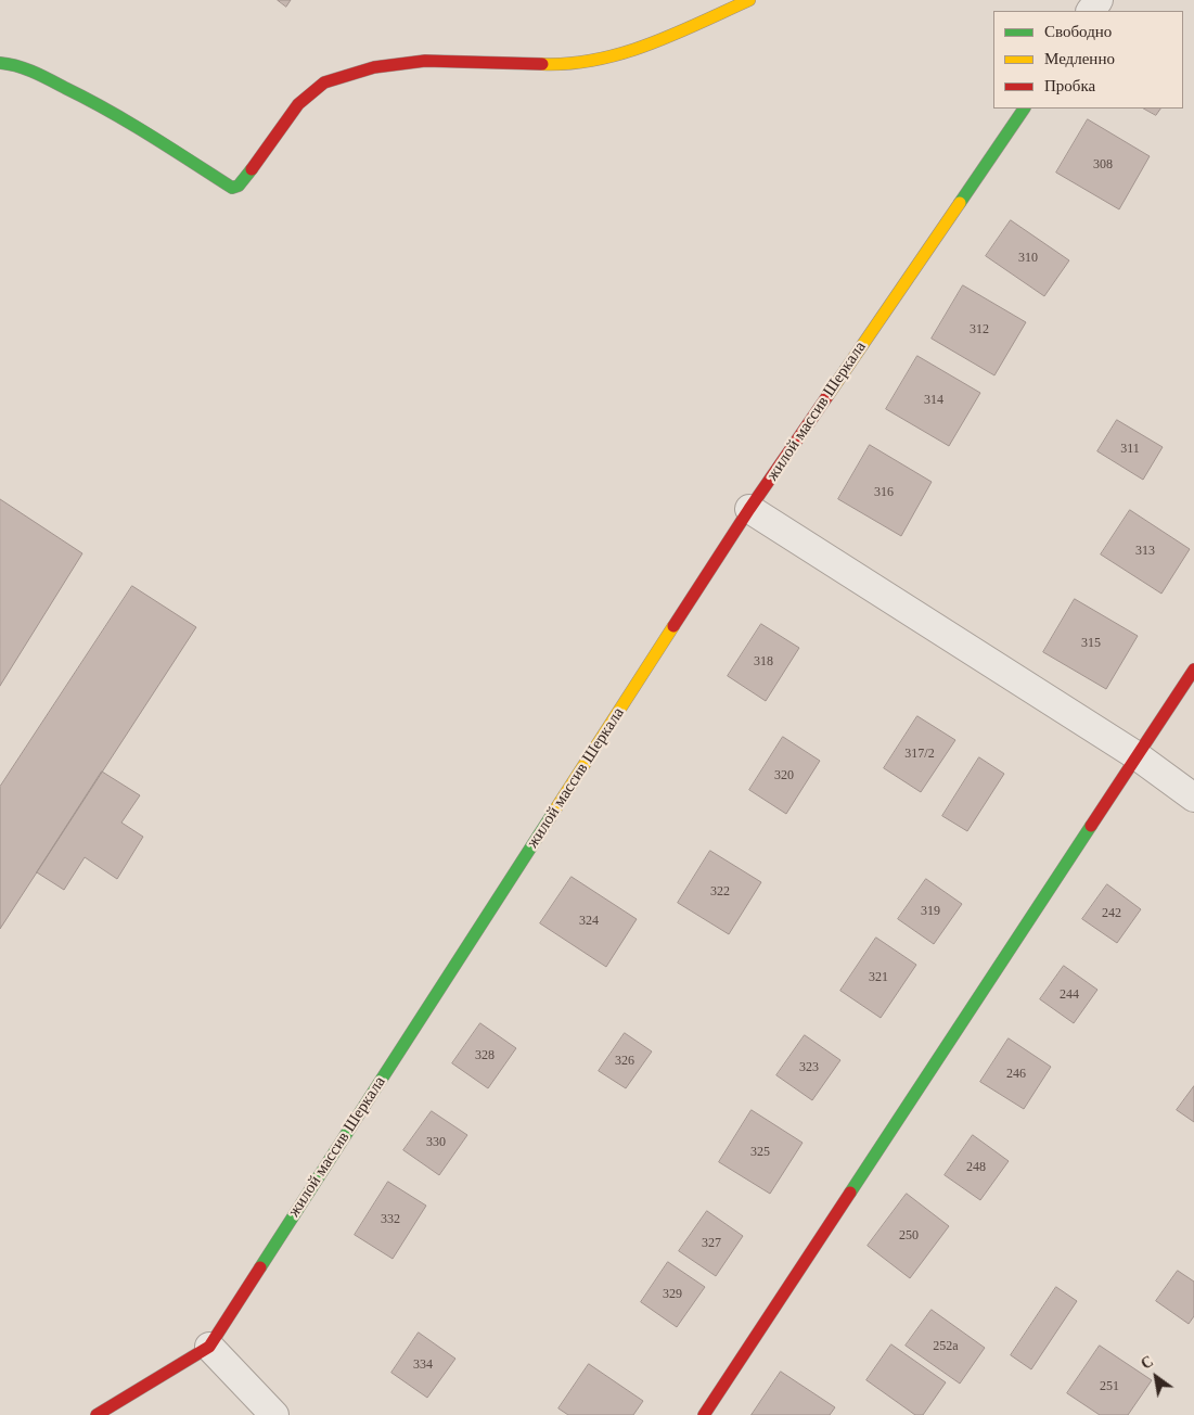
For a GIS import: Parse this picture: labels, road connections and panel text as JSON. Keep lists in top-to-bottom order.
{
  "streets": {
    "street": ["жилой массив Шеркала"]
  },
  "house_numbers": [
    "308",
    "310",
    "312",
    "314",
    "311",
    "316",
    "313",
    "315",
    "318",
    "317/2",
    "320",
    "322",
    "319",
    "242",
    "324",
    "321",
    "244",
    "328",
    "326",
    "323",
    "246",
    "330",
    "325",
    "248",
    "332",
    "250",
    "327",
    "329",
    "252а",
    "334",
    "251"
  ],
  "legend": ["Свободно", "Медленно", "Пробка"],
  "north": "top left"
}
